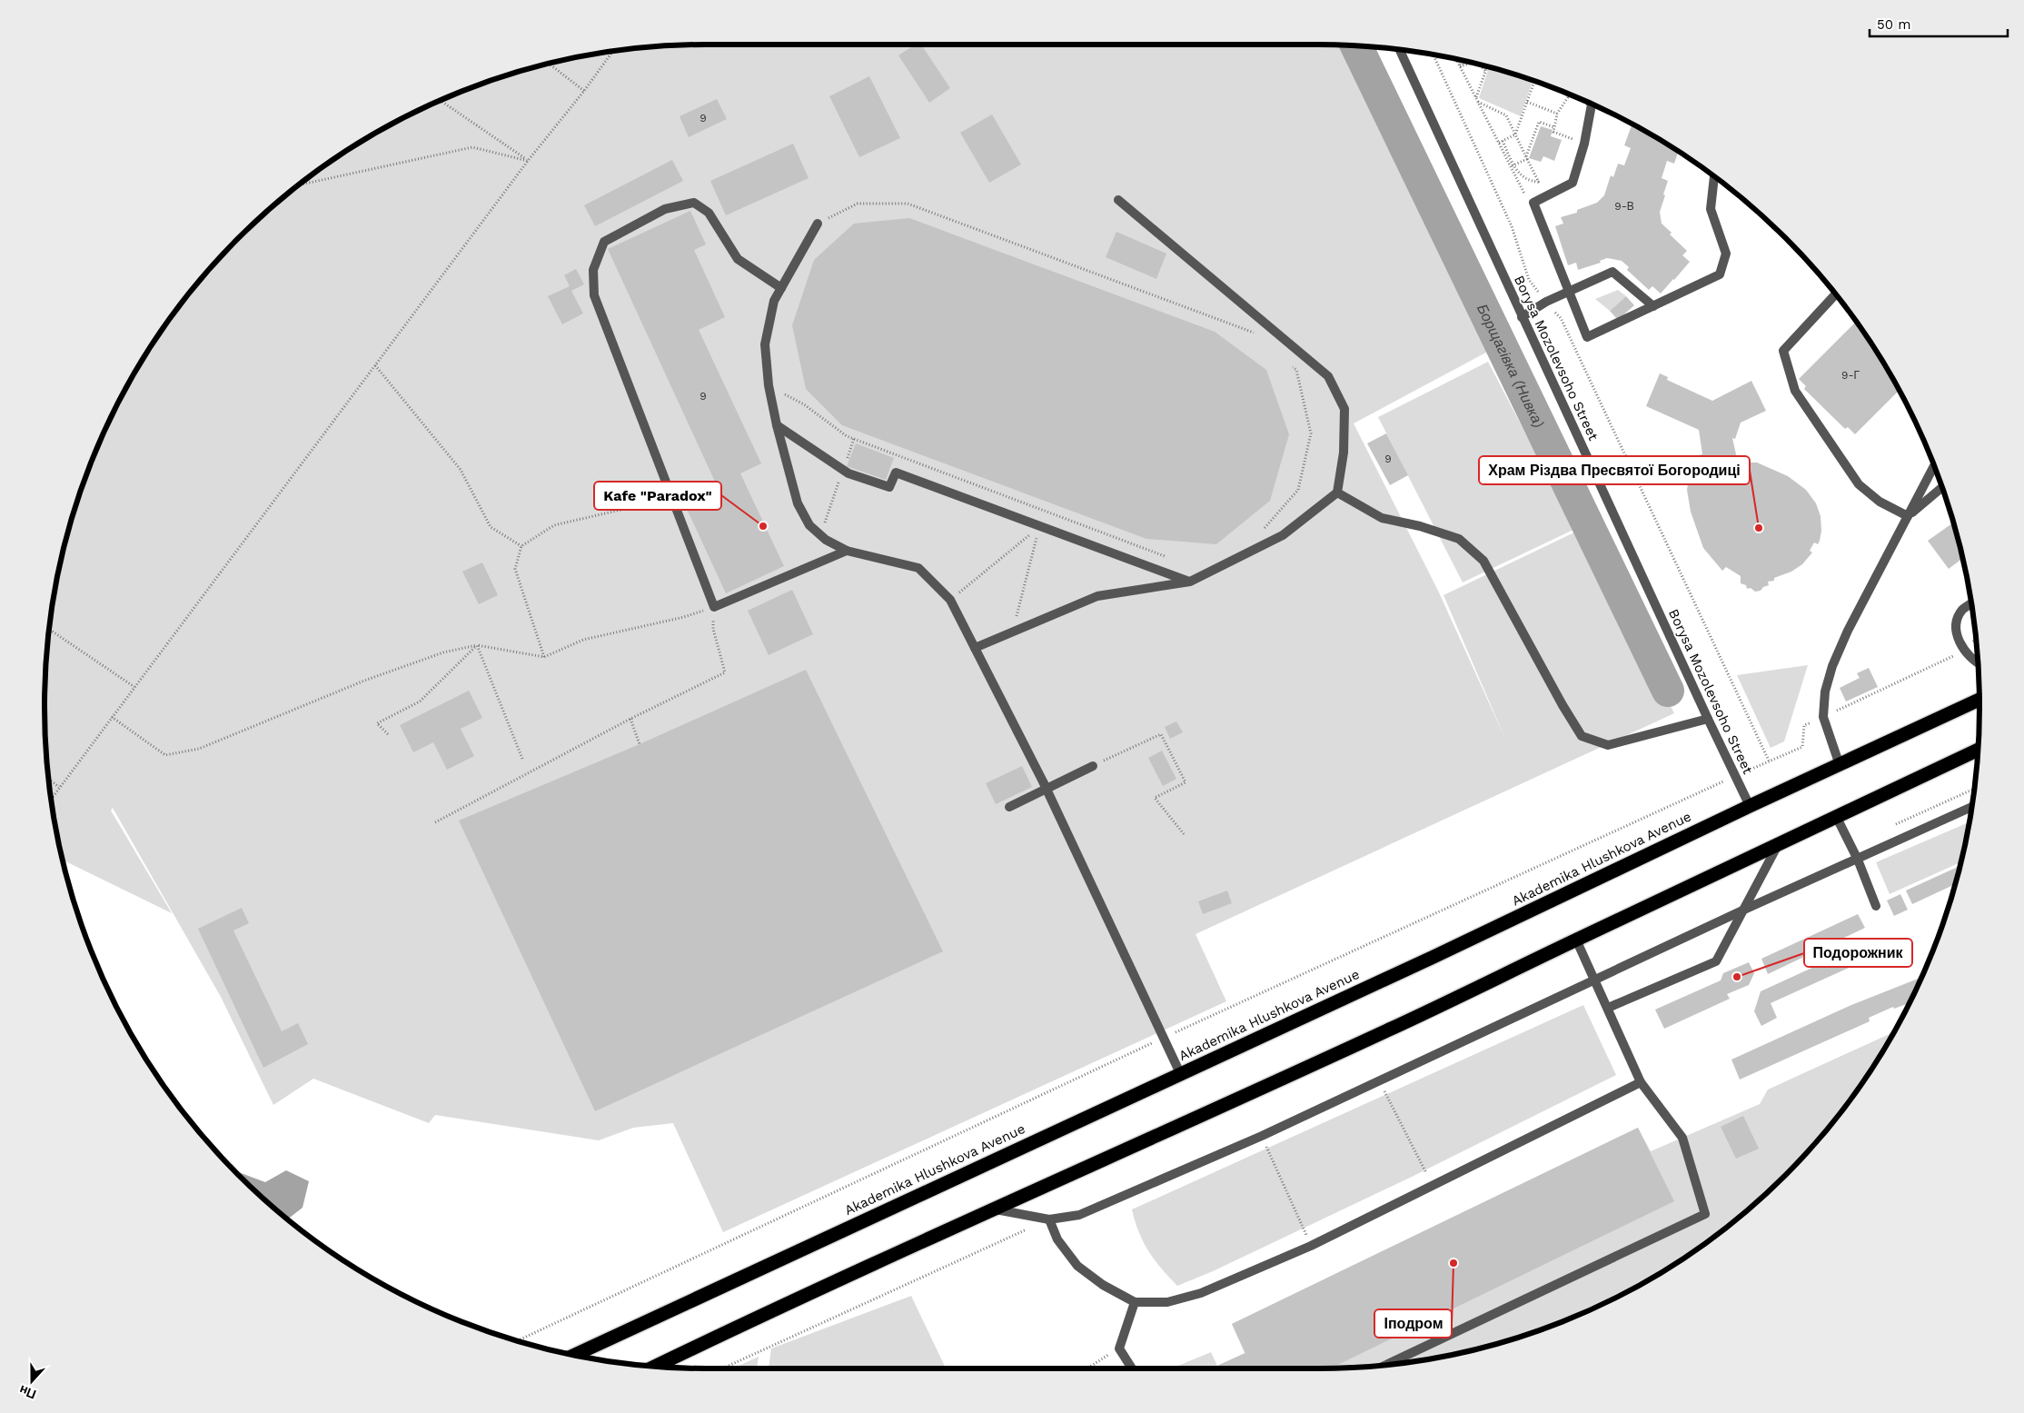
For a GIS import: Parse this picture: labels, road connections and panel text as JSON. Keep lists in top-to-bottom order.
{
  "streets": {
    "highway": ["Akademika Hlushkova Avenue"],
    "street": ["Borysa Mozolevsoho Street"]
  },
  "crossings": [
    ["Borysa Mozolevsoho Street", "Akademika Hlushkova Avenue"]
  ],
  "water": ["Борщагівка (Нивка)"],
  "places": [
    "Kafe \"Paradox\"",
    "Храм Різдва Пресвятої Богородиці",
    "Подорожник",
    "Іподром"
  ],
  "house_numbers": [
    "9",
    "9-В",
    "9-Г",
    "9",
    "9"
  ],
  "scale_bar": "50 m",
  "north": "bottom"
}
